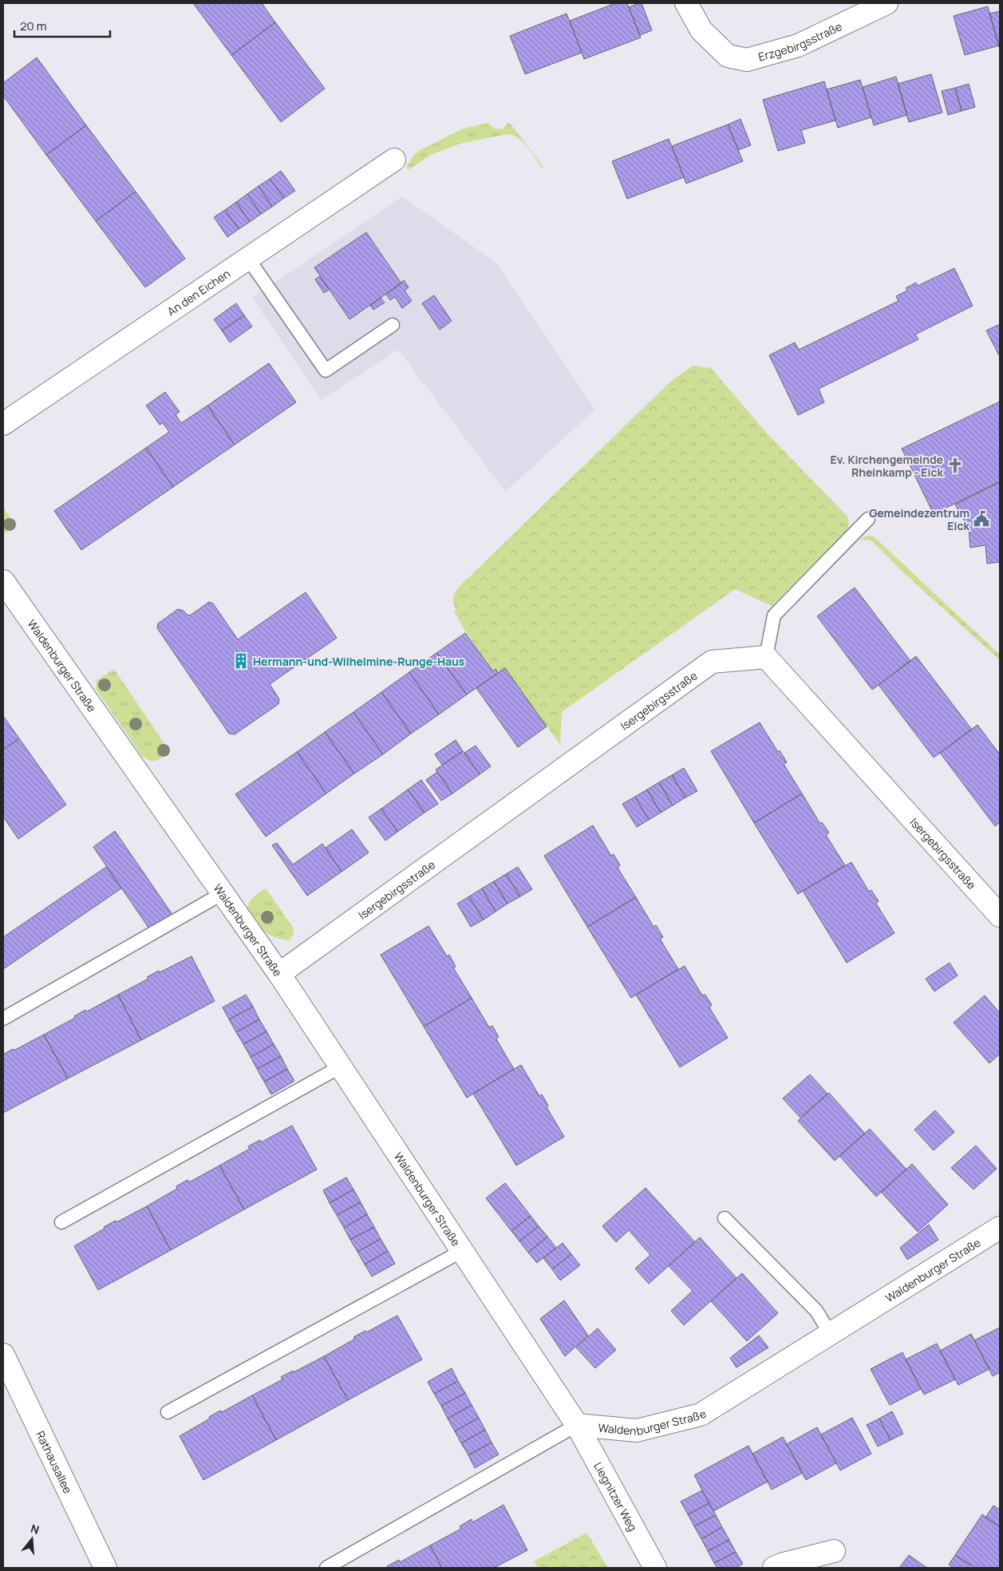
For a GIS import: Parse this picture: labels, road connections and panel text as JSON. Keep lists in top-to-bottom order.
{
  "streets": {
    "street": [
      "Erzgebirgsstraße",
      "An den Eichen",
      "Waldenburger Straße",
      "Isergebirgsstraße",
      "Rathausallee",
      "Liegnitzer Weg"
    ]
  },
  "crossings": [
    ["Waldenburger Straße", "Isergebirgsstraße"],
    ["Waldenburger Straße", "Liegnitzer Weg"]
  ],
  "places": {
    "church": ["Ev. Kirchengemeinde Rheinkamp - Eick"],
    "public building": ["Gemeindezentrum Eick"],
    "building": ["Hermann-und-Wilhelmine-Runge-Haus"]
  },
  "scale_bar": "20 m",
  "north": "top"
}
